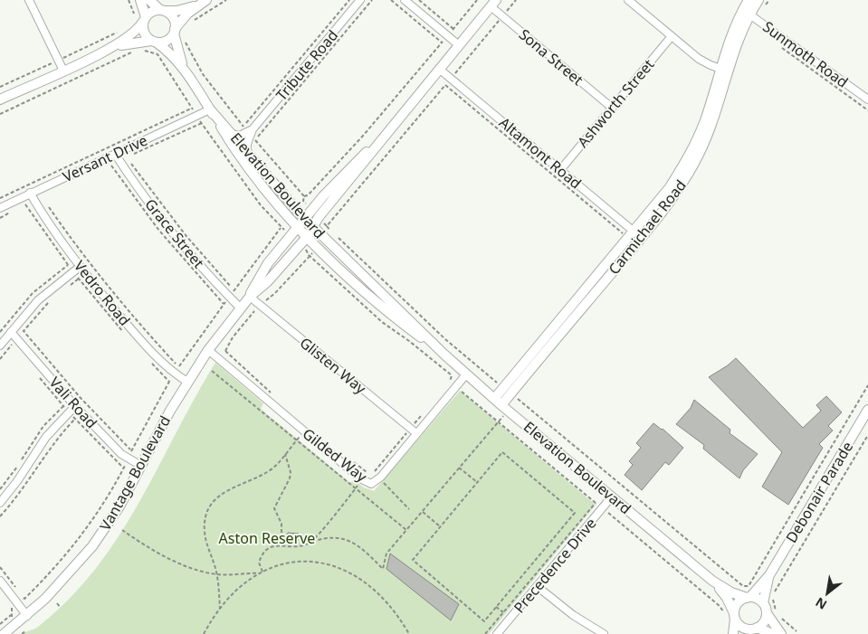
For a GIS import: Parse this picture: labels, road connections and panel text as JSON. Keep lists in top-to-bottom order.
{
  "streets": {
    "street": [
      "Sunmoth Road",
      "Sona Street",
      "Tribute Road",
      "Ashworth Street",
      "Altamont Road",
      "Versant Drive",
      "Elevation Boulevard",
      "Carmichael Road",
      "Grace Street",
      "Vedro Road",
      "Glisten Way",
      "Vali Road",
      "Gilded Way",
      "Vantage Boulevard",
      "Debonair Parade",
      "Precedence Drive"
    ]
  },
  "crossings": [
    ["Sunmoth Road", "Carmichael Road"],
    ["Sona Street", "Ashworth Street"],
    ["Sona Street", "Vantage Boulevard"],
    ["Ashworth Street", "Altamont Road"],
    ["Altamont Road", "Carmichael Road"],
    ["Altamont Road", "Vantage Boulevard"],
    ["Versant Drive", "Elevation Boulevard"],
    ["Versant Drive", "Grace Street"],
    ["Versant Drive", "Vedro Road"],
    ["Elevation Boulevard", "Carmichael Road"],
    ["Elevation Boulevard", "Gilded Way"],
    ["Elevation Boulevard", "Vantage Boulevard"],
    ["Elevation Boulevard", "Debonair Parade"],
    ["Elevation Boulevard", "Precedence Drive"],
    ["Grace Street", "Vantage Boulevard"],
    ["Vedro Road", "Vantage Boulevard"],
    ["Glisten Way", "Gilded Way"],
    ["Glisten Way", "Vantage Boulevard"],
    ["Vali Road", "Vantage Boulevard"],
    ["Gilded Way", "Vantage Boulevard"]
  ],
  "parks": ["Aston Reserve"],
  "north": "bottom left"
}
